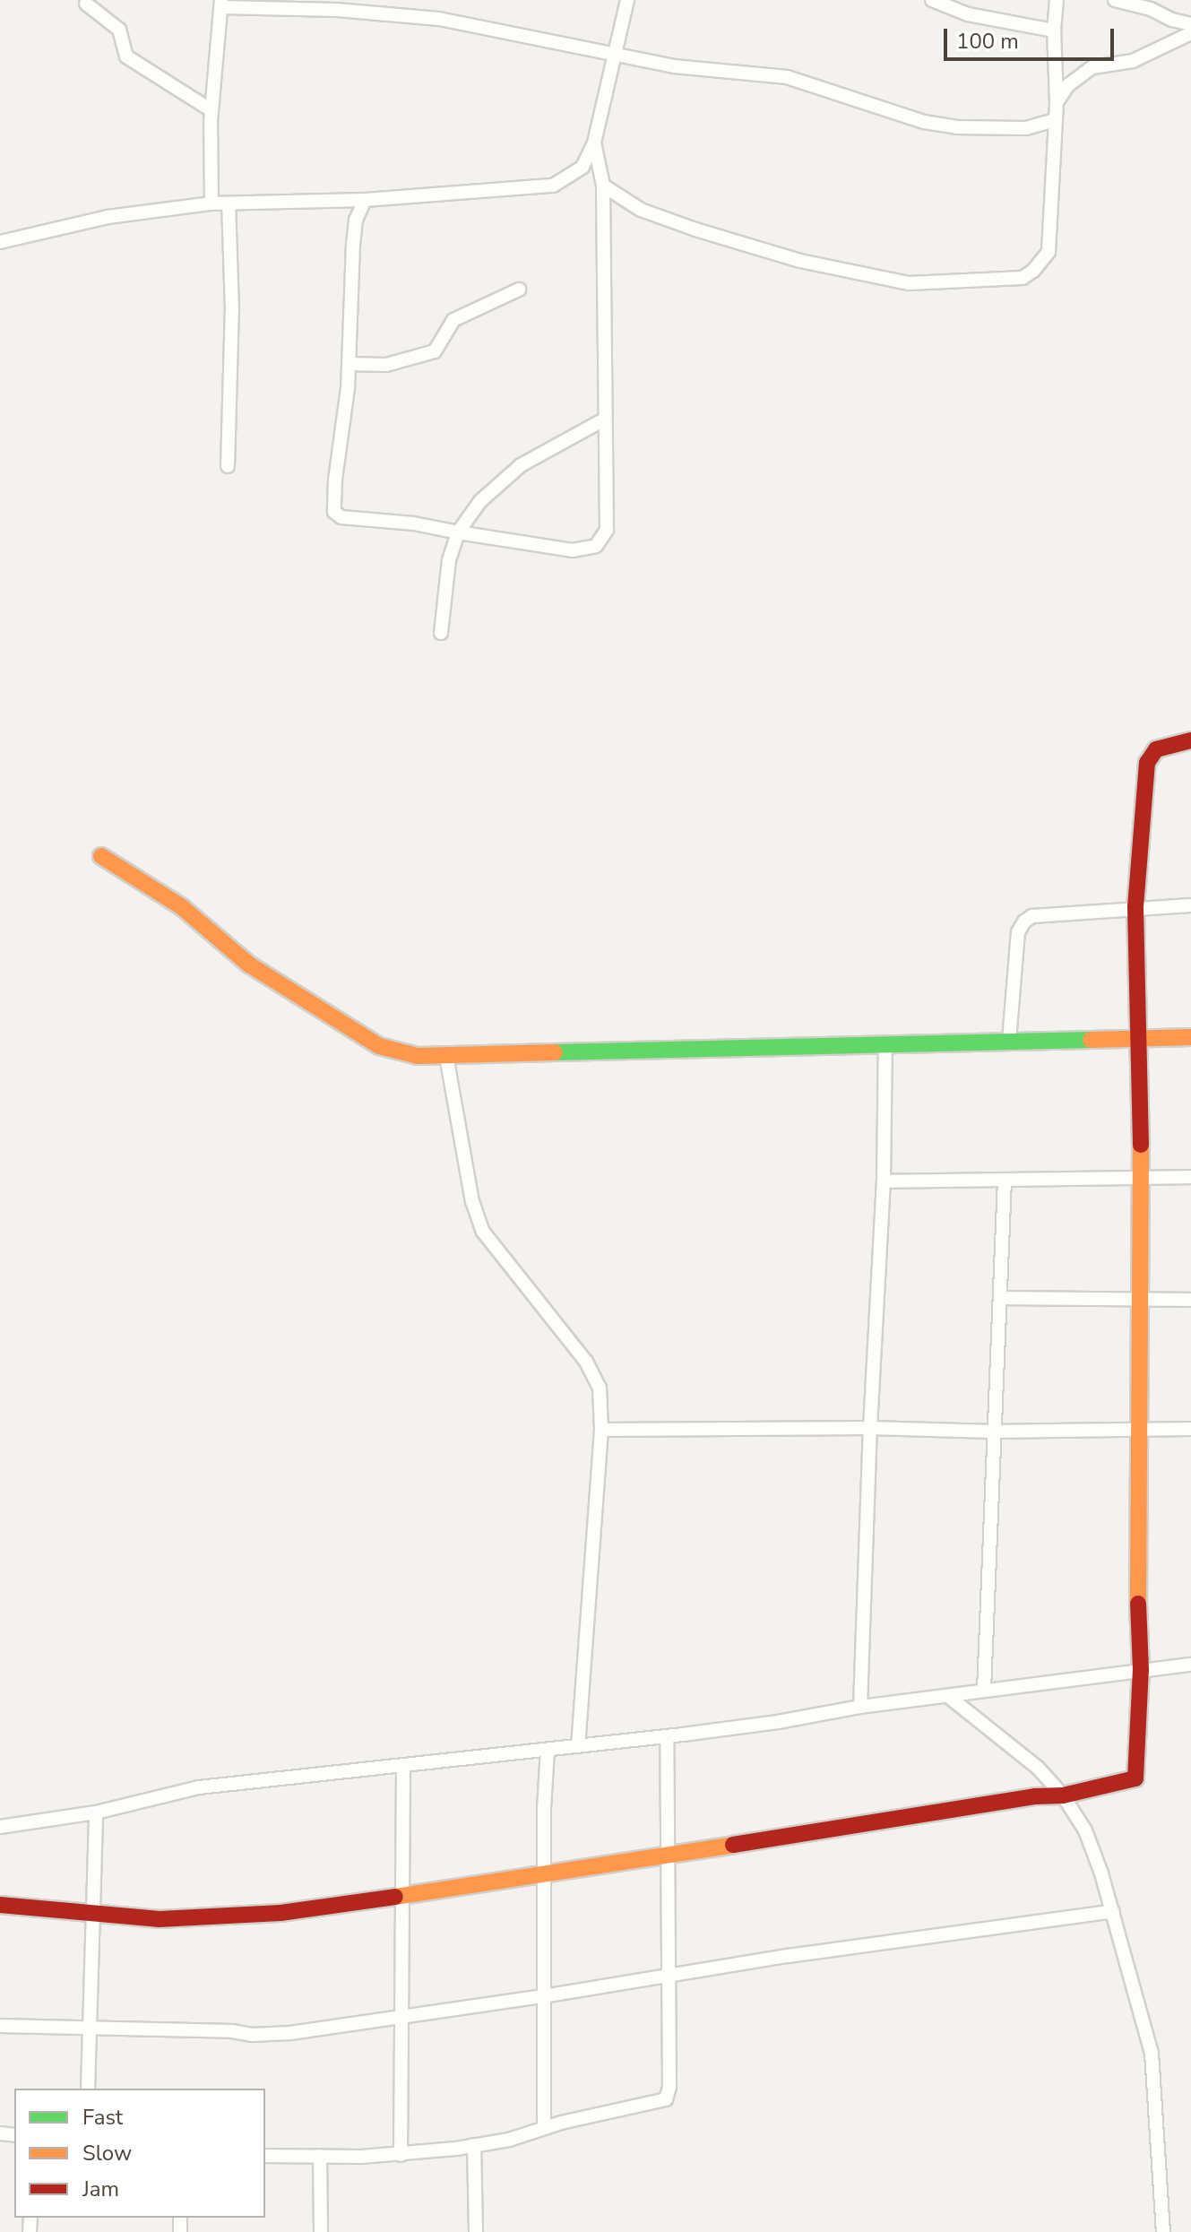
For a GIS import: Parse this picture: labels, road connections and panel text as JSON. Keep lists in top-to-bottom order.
{
  "legend": ["Fast", "Slow", "Jam"],
  "scale_bar": "100 m"
}
